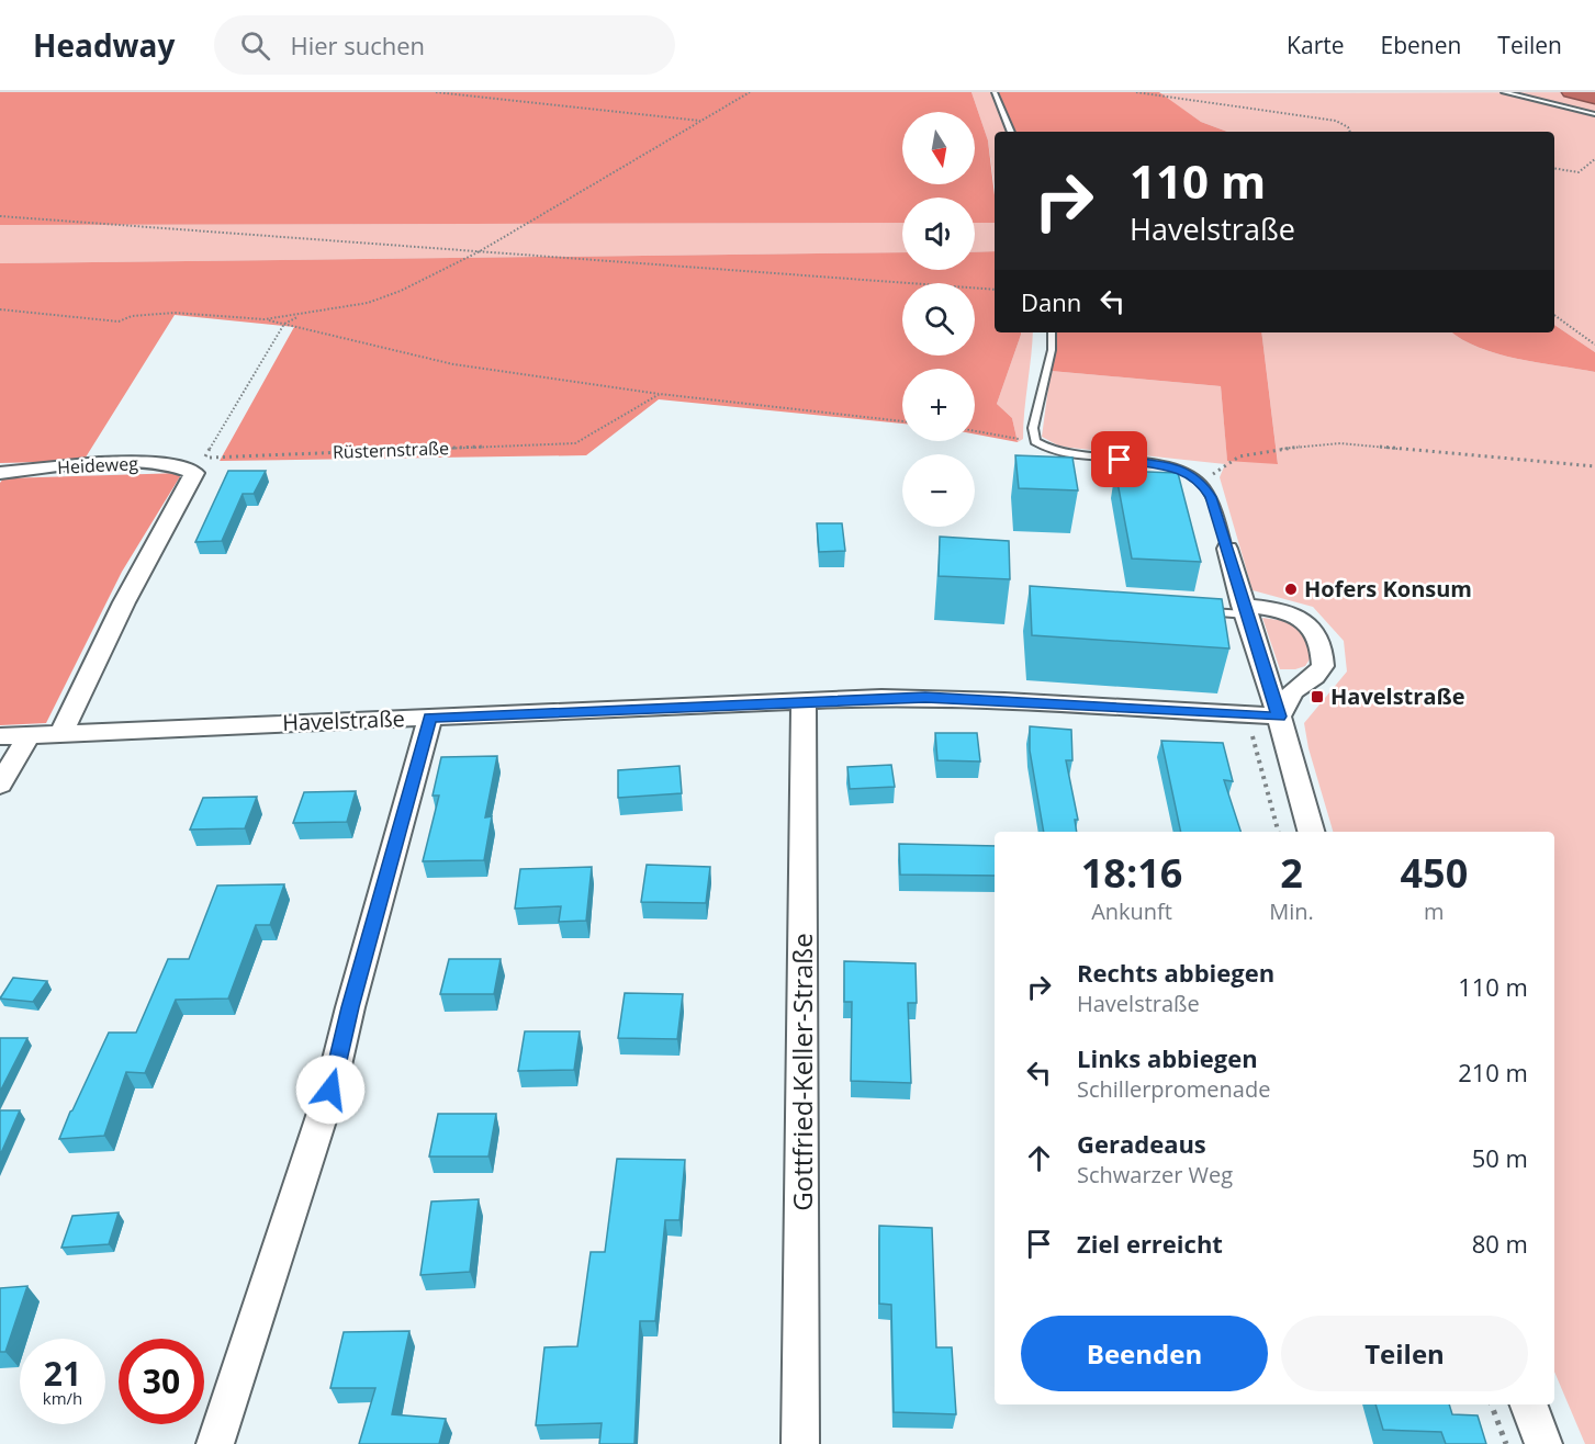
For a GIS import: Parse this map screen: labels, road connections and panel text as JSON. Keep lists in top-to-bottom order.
{
  "streets": {
    "street": ["Heideweg", "Havelstraße", "Gottfried-Keller-Straße"],
    "path": ["Rüsternstraße"]
  },
  "crossings": [
    ["Rüsternstraße", "Heideweg"],
    ["Havelstraße", "Gottfried-Keller-Straße"]
  ],
  "places": {
    "other": ["Hofers Konsum"],
    "transit": ["Havelstraße"]
  },
  "north": "bottom",
  "page": {
    "header": "Headway",
    "search": "Hier suchen",
    "nav": ["Karte", "Ebenen", "Teilen"],
    "map_buttons": ["+", "−"],
    "turn": ["110 m", "Havelstraße"],
    "then": "Dann",
    "eta": [
      "18:16",
      "Ankunft",
      "2",
      "Min.",
      "450",
      "m"
    ],
    "list": [
      {
        "name": "Rechts abbiegen",
        "note": "Havelstraße",
        "value": "110 m"
      },
      {
        "name": "Links abbiegen",
        "note": "Schillerpromenade",
        "value": "210 m"
      },
      {
        "name": "Geradeaus",
        "note": "Schwarzer Weg",
        "value": "50 m"
      },
      {
        "name": "Ziel erreicht",
        "value": "80 m"
      }
    ],
    "buttons": ["Beenden", "Teilen"],
    "speed": "21 km/h",
    "limit": "30"
  }
}
